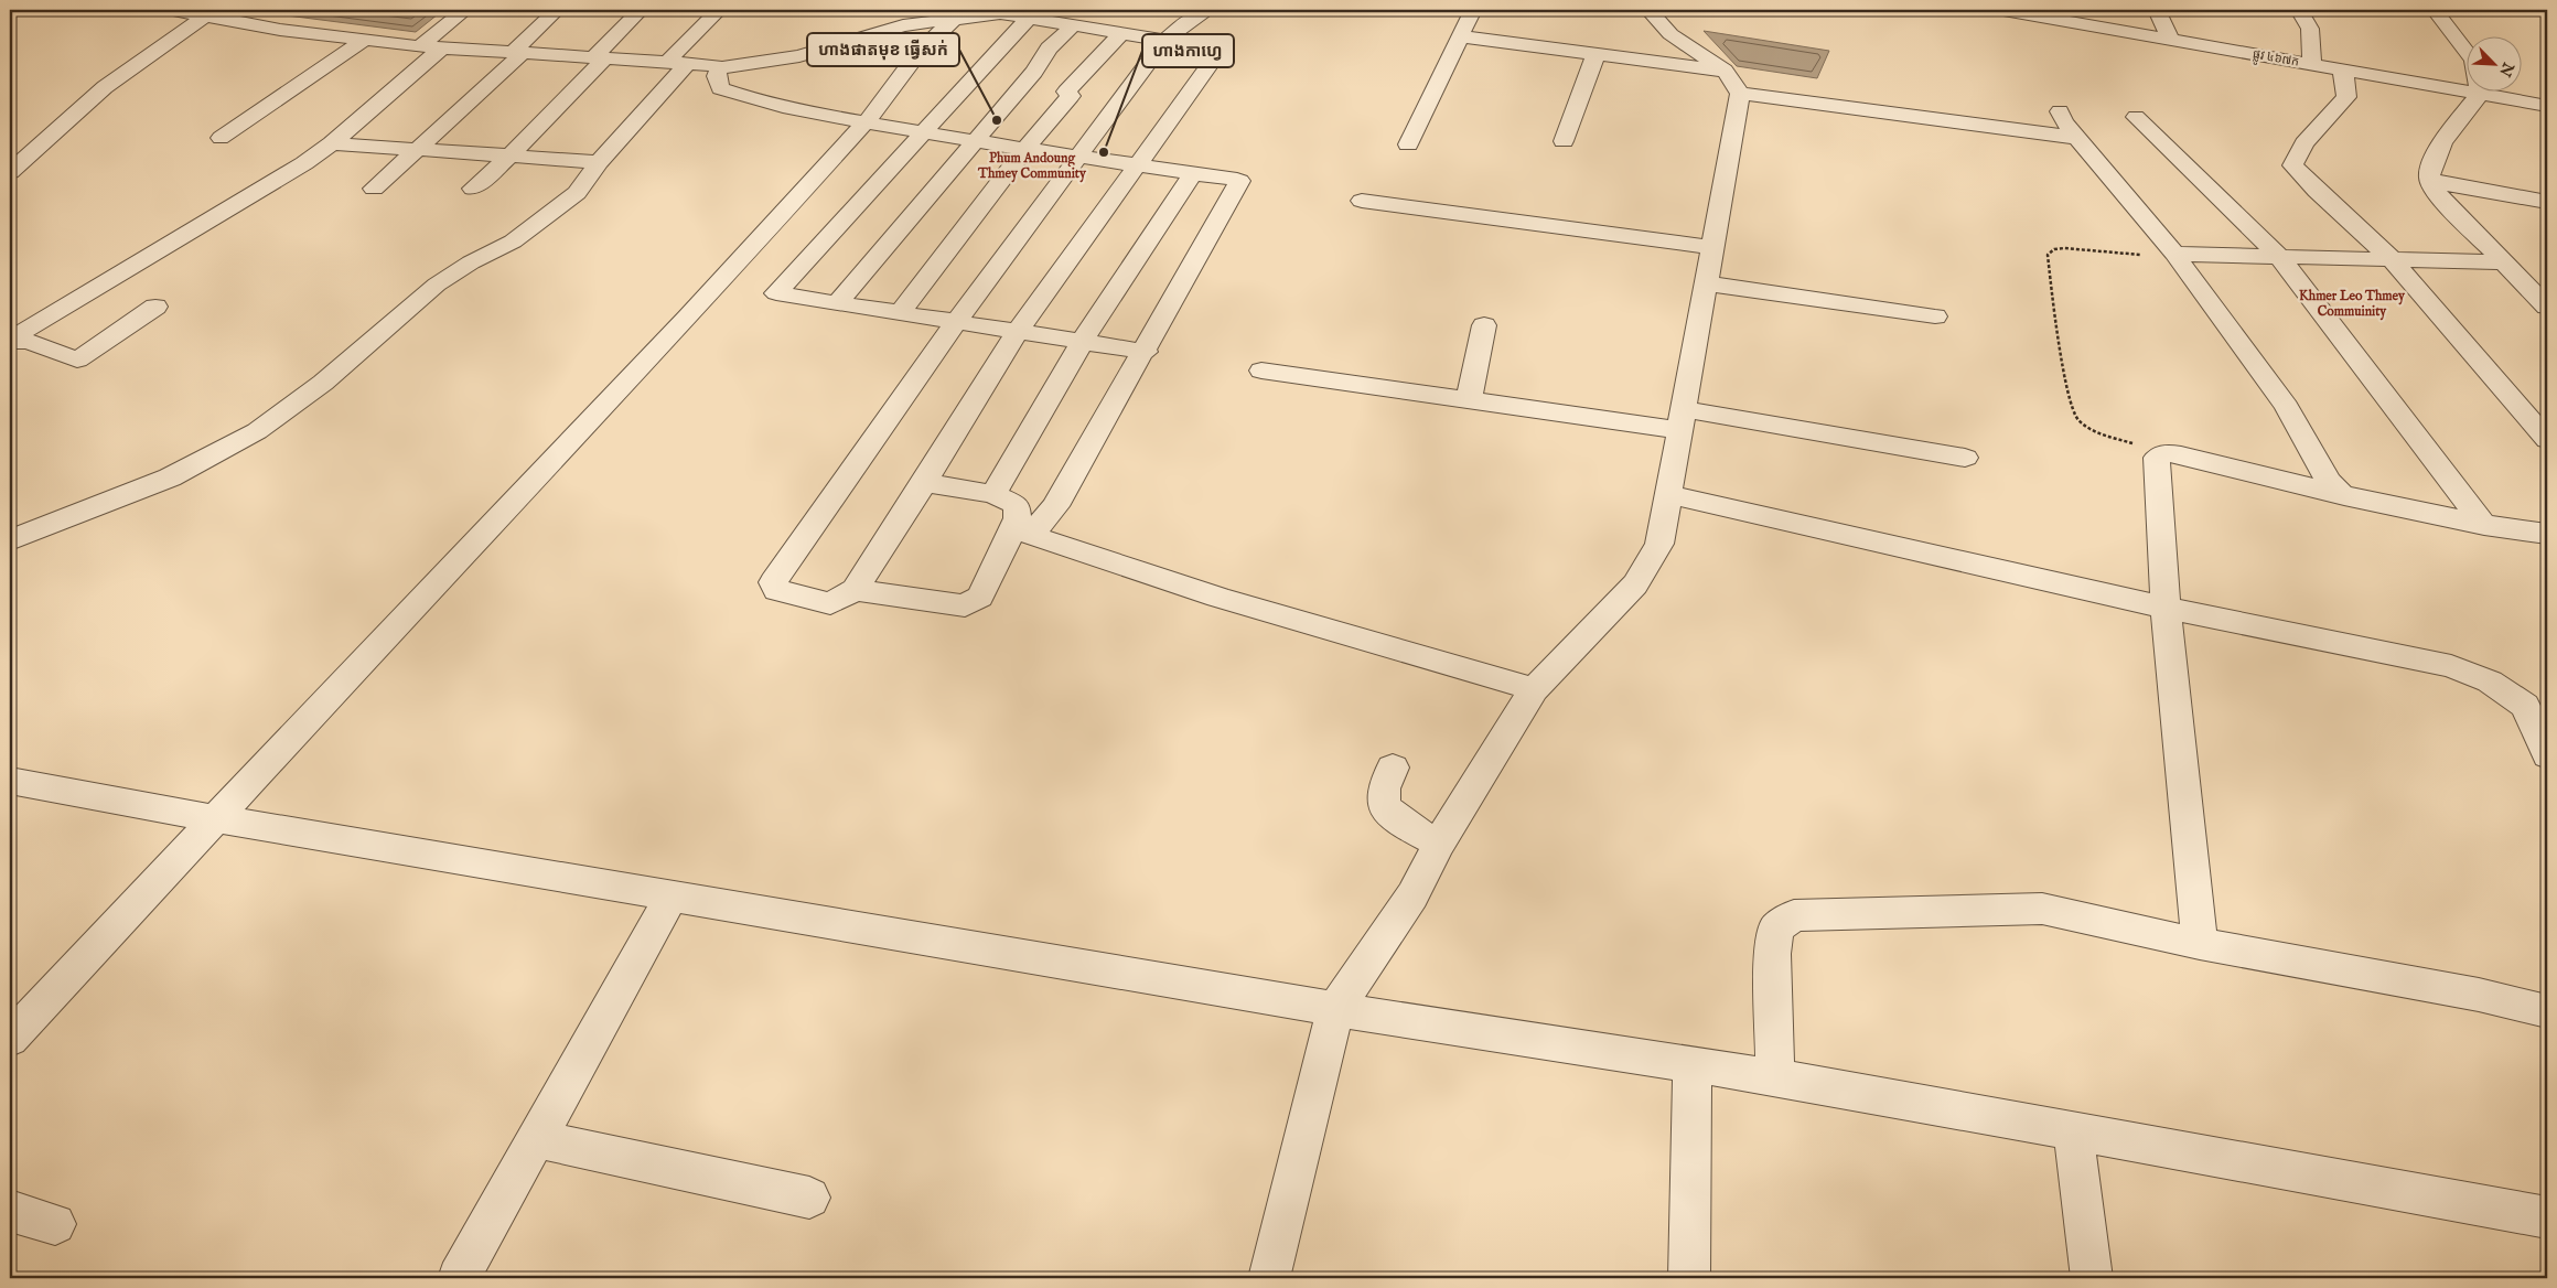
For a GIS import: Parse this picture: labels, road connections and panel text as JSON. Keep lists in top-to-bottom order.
{
  "streets": {
    "street": ["ផ្លូវ ៤៦៧ក"]
  },
  "districts": ["Phum Andoung Thmey Community", "Khmer Leo Thmey Commuinity"],
  "places": ["ហាងផាតមុខ ធ្វើសក់", "ហាងកាហ្វេ"],
  "north": "bottom right"
}
